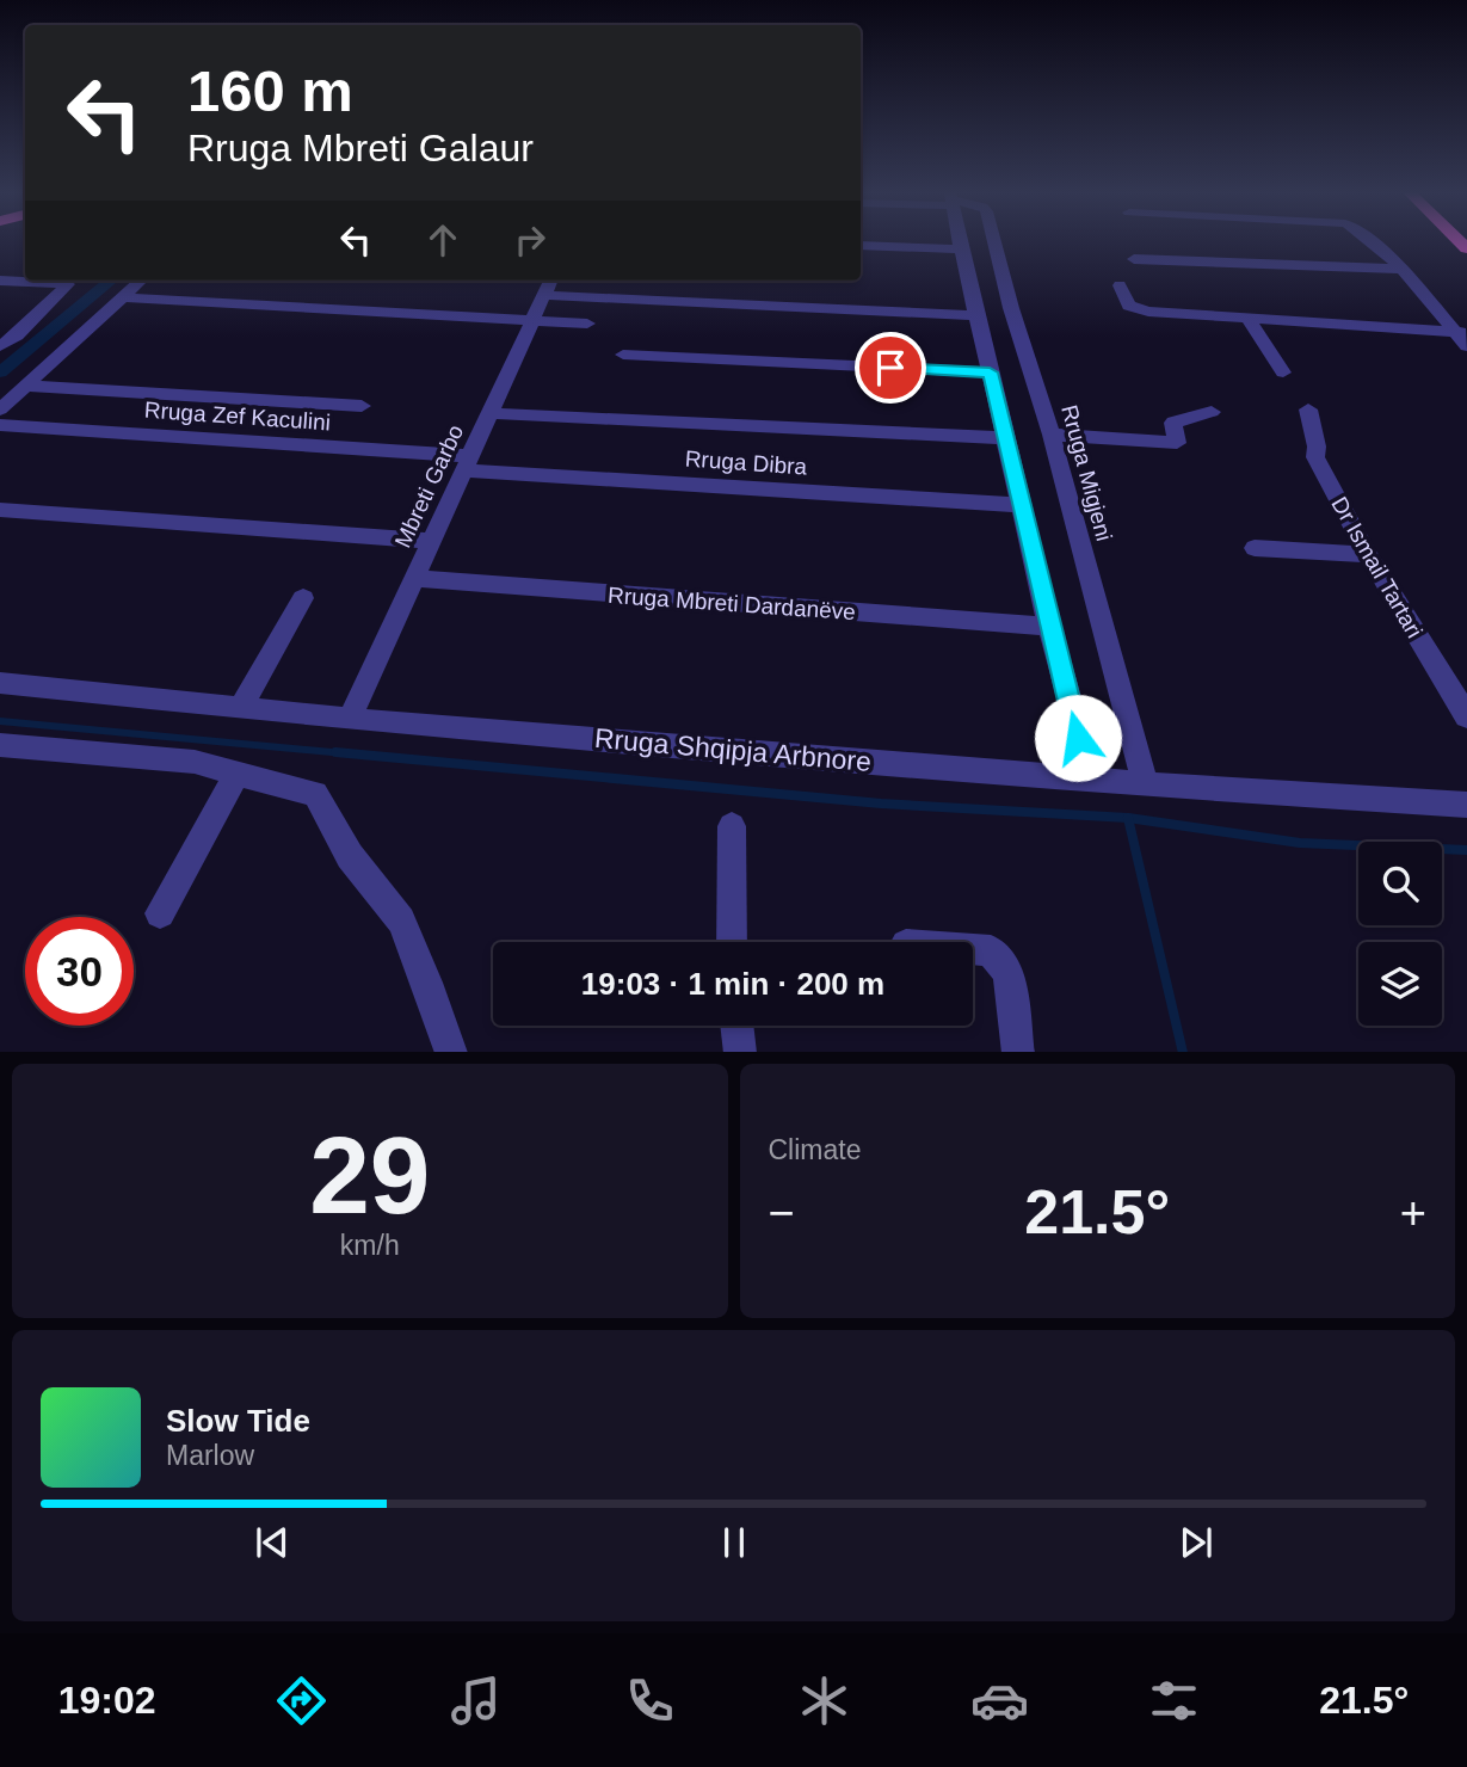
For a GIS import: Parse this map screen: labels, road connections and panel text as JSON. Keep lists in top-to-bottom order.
{
  "streets": {
    "street": [
      "Rruga Zef Kaculini",
      "Rruga Dibra",
      "Rruga Migjeni",
      "Mbreti Garbo",
      "Dr Ismail Tartari",
      "Rruga Mbreti Dardanëve",
      "Rruga Shqipja Arbnore"
    ]
  },
  "crossings": [
    ["Rruga Zef Kaculini", "Rruga Dibra"],
    ["Rruga Zef Kaculini", "Mbreti Garbo"],
    ["Rruga Dibra", "Mbreti Garbo"],
    ["Rruga Migjeni", "Rruga Shqipja Arbnore"],
    ["Mbreti Garbo", "Rruga Mbreti Dardanëve"],
    ["Mbreti Garbo", "Rruga Shqipja Arbnore"]
  ],
  "page": {
    "turn": ["160 m", "Rruga Mbreti Galaur"],
    "limit": "30",
    "trip": "19:03 · 1 min · 200 m",
    "tile": [
      ["29", "km/h"],
      "Climate"
    ],
    "heat": ["−", "21.5°", "+"],
    "song": ["Slow Tide", "Marlow"],
    "tabs": ["19:02", "21.5°"]
  }
}
